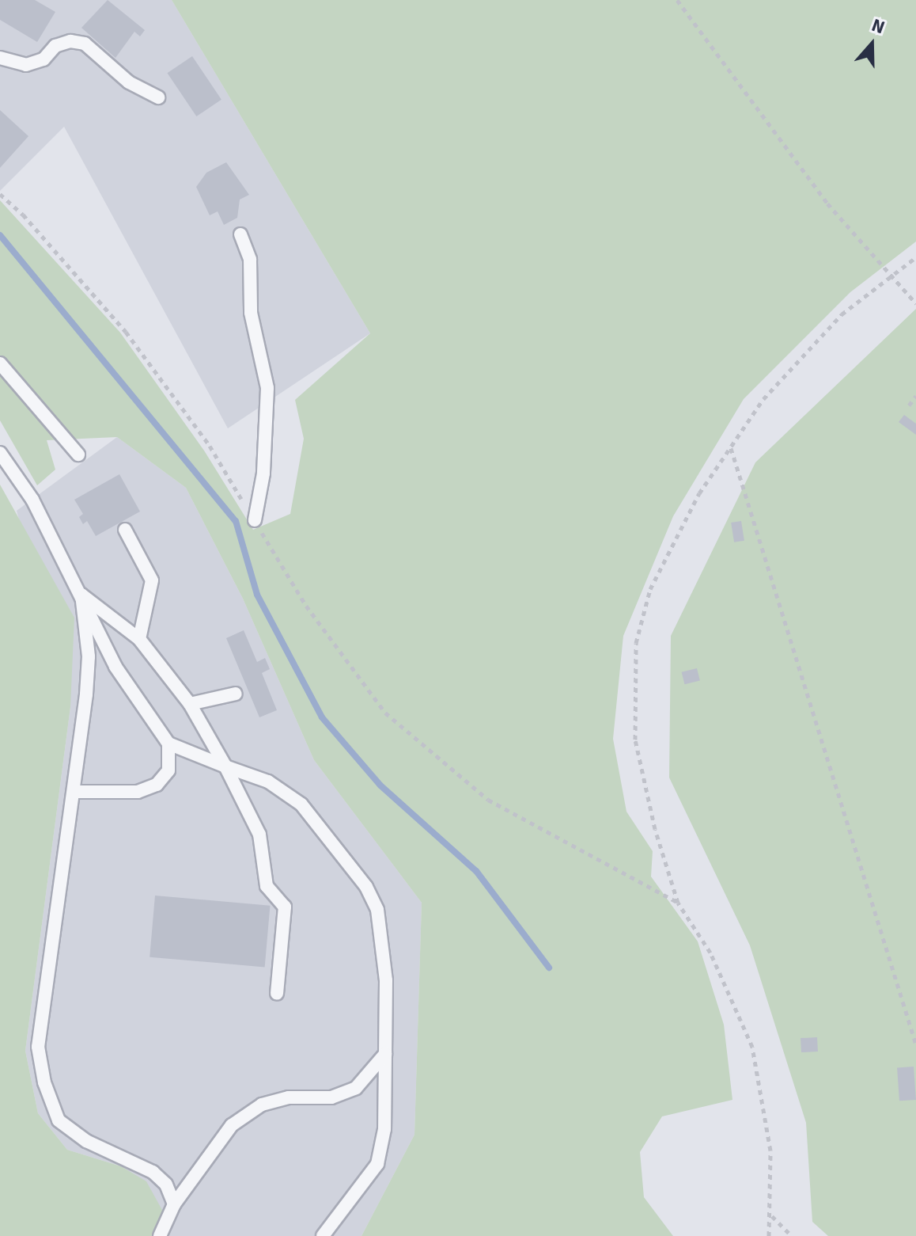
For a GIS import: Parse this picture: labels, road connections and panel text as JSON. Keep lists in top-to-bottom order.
{
  "north": "top"
}
